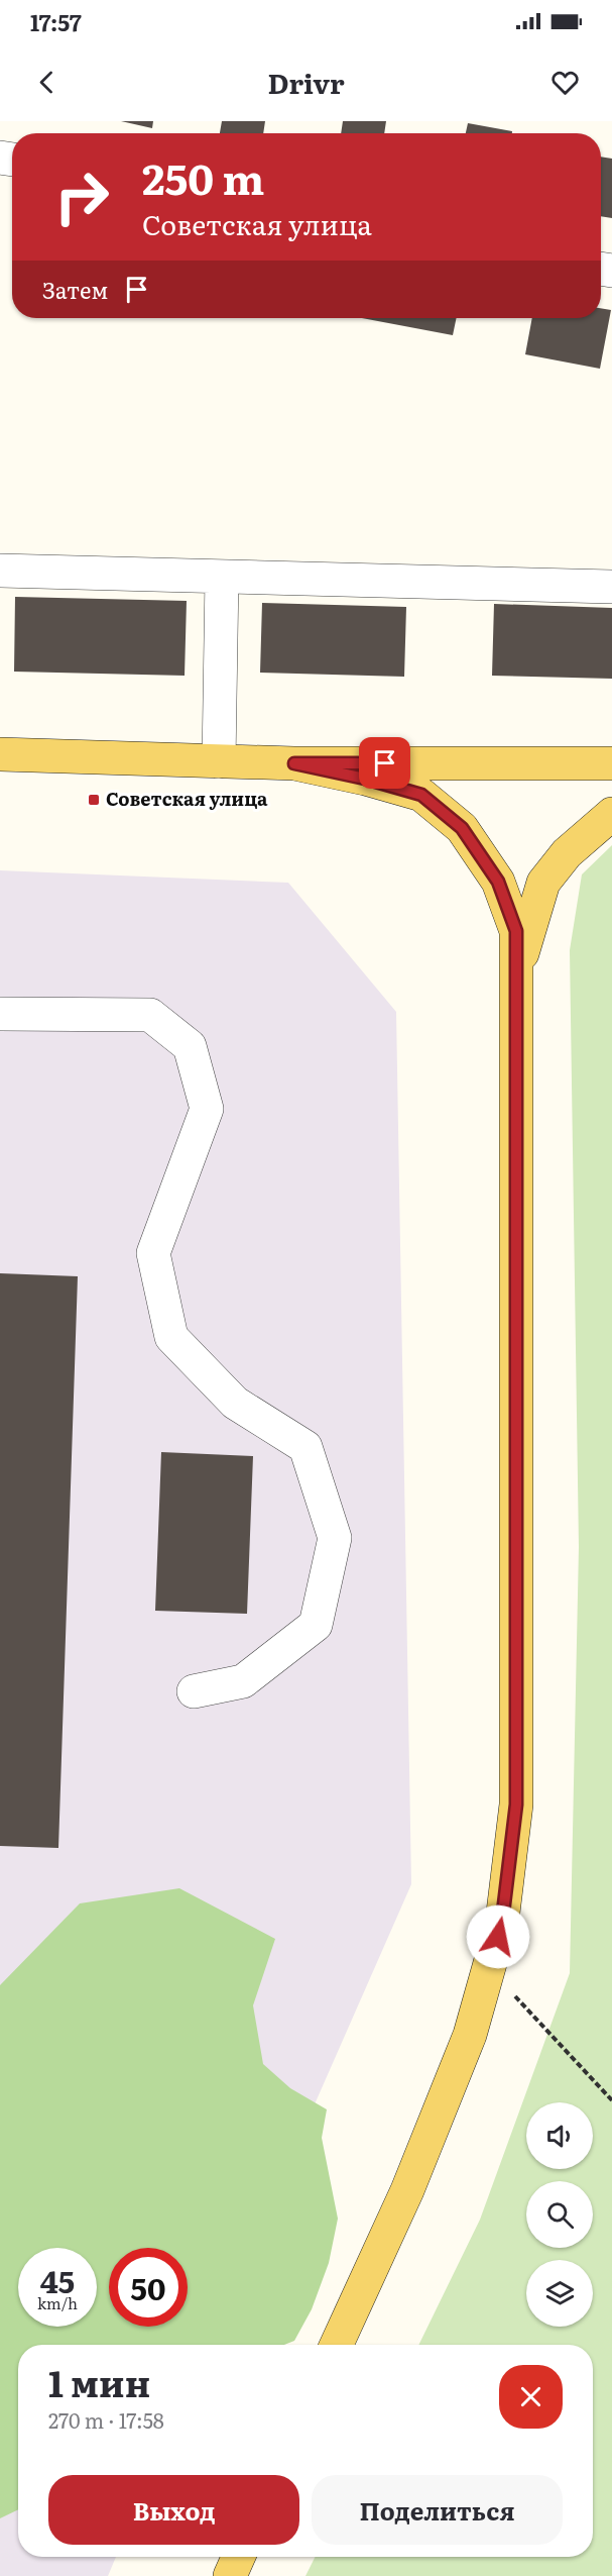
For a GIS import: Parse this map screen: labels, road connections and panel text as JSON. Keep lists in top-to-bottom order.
{
  "places": {
    "transit": ["Советская улица"]
  },
  "page": {
    "status": "17:57",
    "header": "Drivr",
    "turn": ["250 m", "Советская улица"],
    "then": "Затем",
    "speed": "45 km/h",
    "limit": "50",
    "heading": ["1 мин", "270 m · 17:58"],
    "buttons": ["Выход", "Поделиться"]
  }
}
